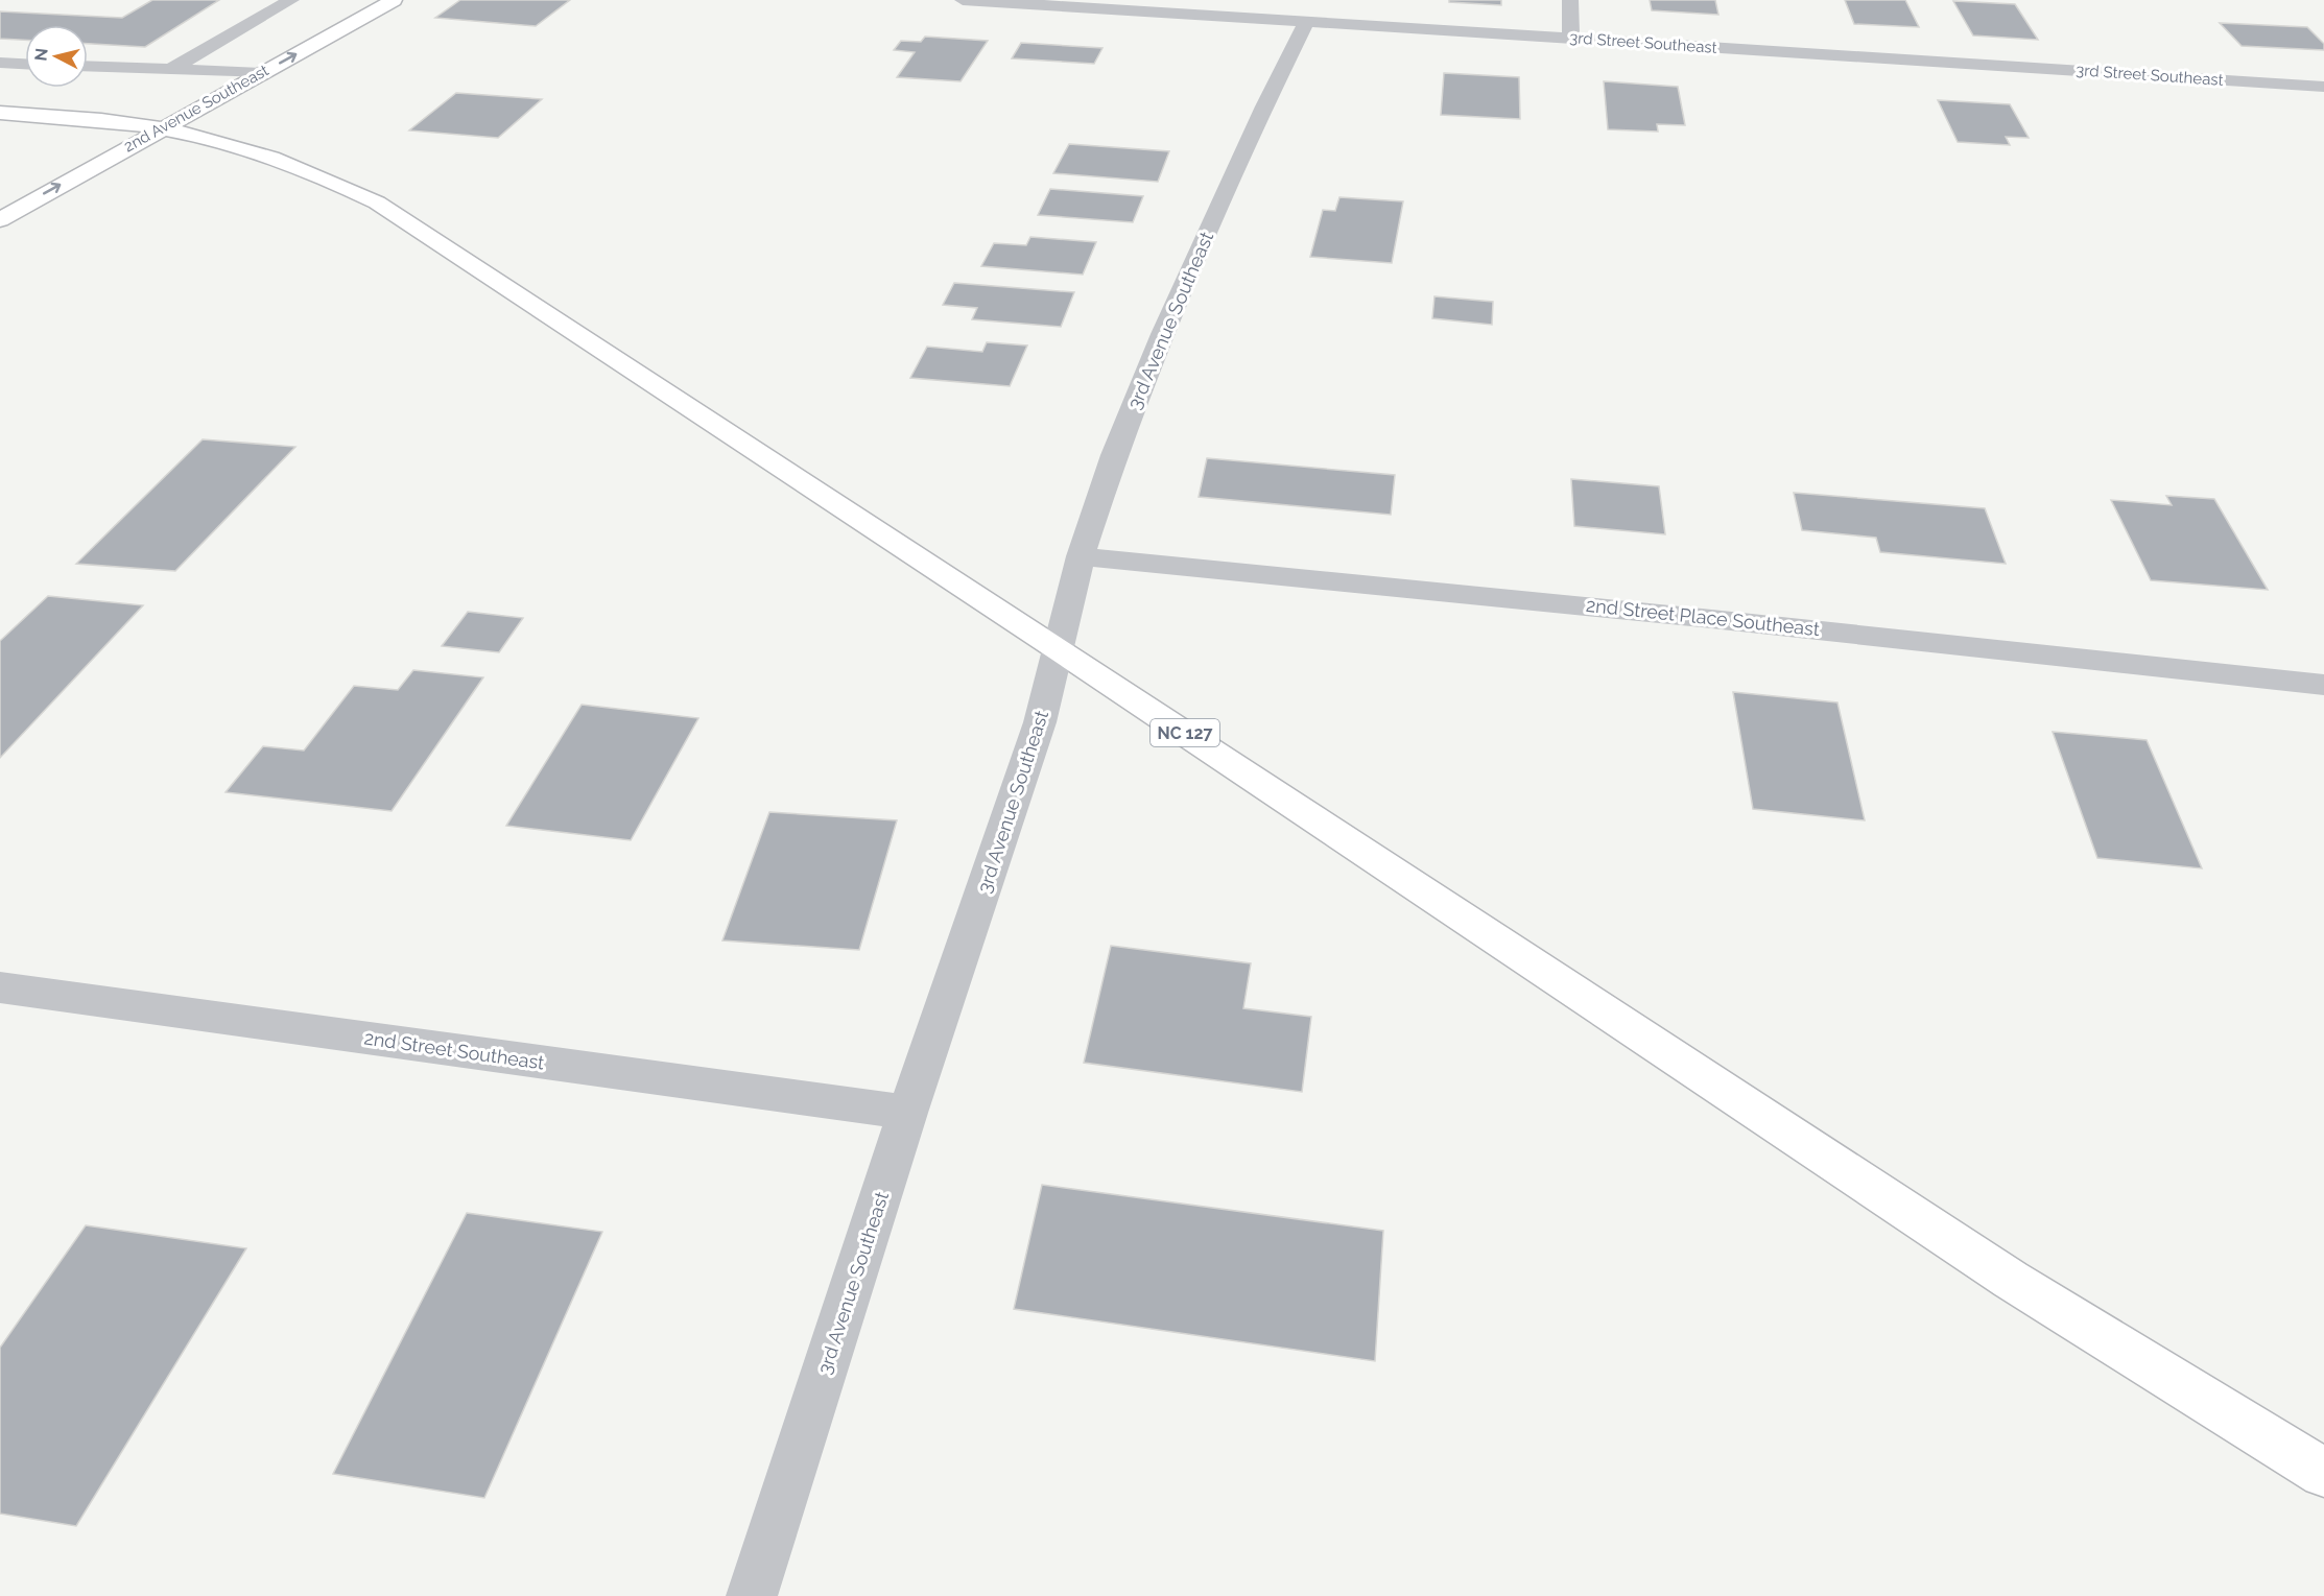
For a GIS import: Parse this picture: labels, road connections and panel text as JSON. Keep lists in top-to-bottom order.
{
  "streets": {
    "main road": ["2nd Avenue Southeast", "NC 127"],
    "street": [
      "3rd Street Southeast",
      "3rd Avenue Southeast",
      "2nd Street Place Southeast",
      "2nd Street Southeast"
    ]
  },
  "crossings": [
    ["3rd Street Southeast", "3rd Avenue Southeast"],
    ["2nd Avenue Southeast", "NC 127"],
    ["3rd Avenue Southeast", "2nd Street Place Southeast"],
    ["3rd Avenue Southeast", "NC 127"],
    ["3rd Avenue Southeast", "2nd Street Southeast"]
  ],
  "one_way": ["2nd Avenue Southeast"],
  "north": "left"
}
